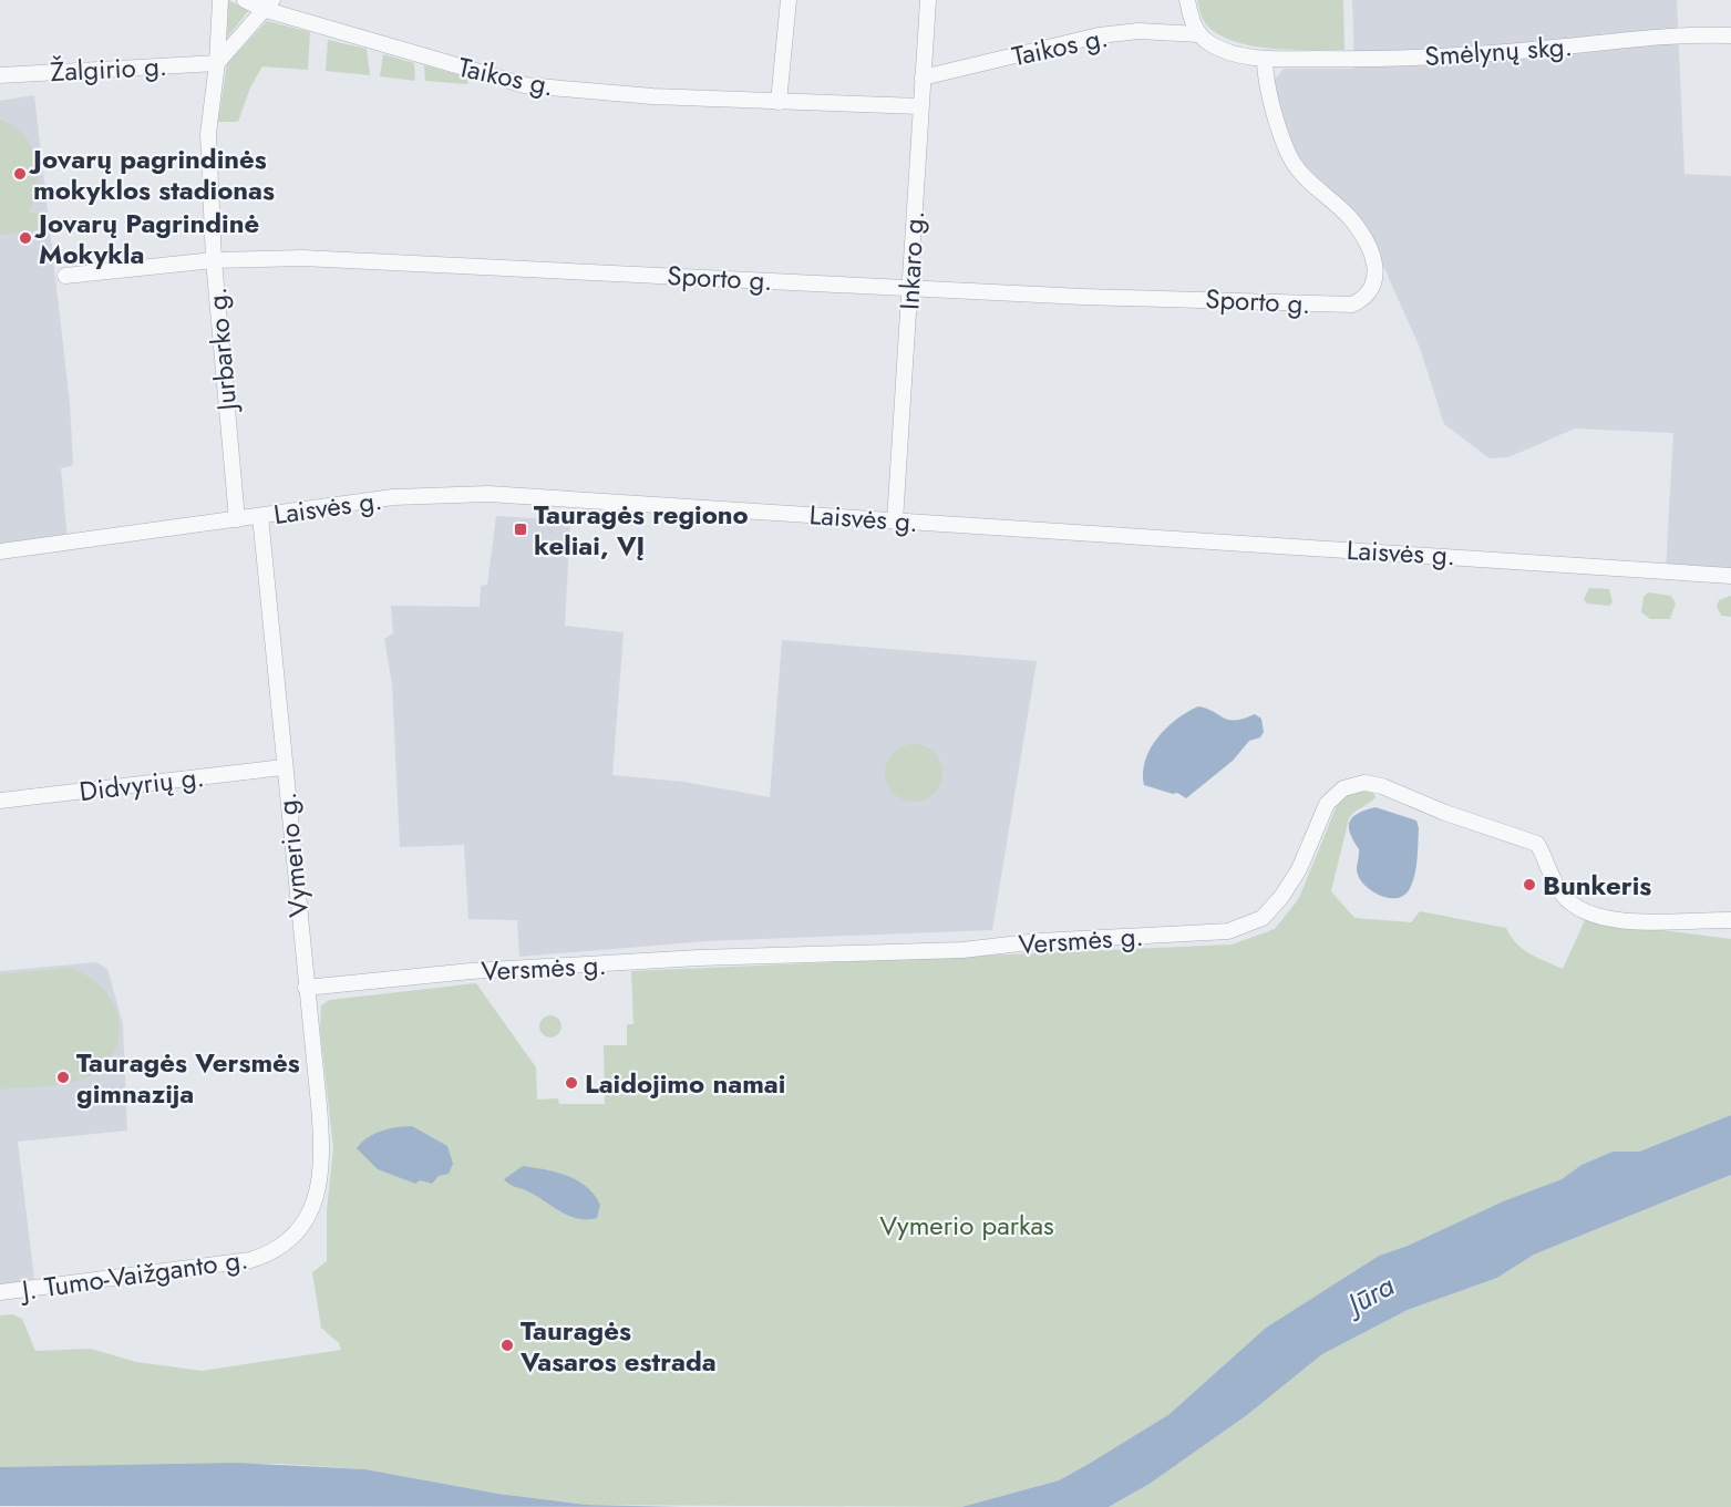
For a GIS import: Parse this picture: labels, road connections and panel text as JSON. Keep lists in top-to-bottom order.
{
  "streets": {
    "street": [
      "Taikos g.",
      "Smėlynų skg.",
      "Žalgirio g.",
      "Inkaro g.",
      "Sporto g.",
      "Jurbarko g.",
      "Laisvės g.",
      "Didvyrių g.",
      "Vymerio g.",
      "Versmės g.",
      "J. Tumo-Vaižganto g."
    ]
  },
  "crossings": [
    ["Taikos g.", "Smėlynų skg."],
    ["Taikos g.", "Inkaro g."],
    ["Smėlynų skg.", "Sporto g."],
    ["Žalgirio g.", "Jurbarko g."],
    ["Inkaro g.", "Sporto g."],
    ["Inkaro g.", "Laisvės g."],
    ["Sporto g.", "Jurbarko g."],
    ["Jurbarko g.", "Laisvės g."],
    ["Laisvės g.", "Vymerio g."],
    ["Didvyrių g.", "Vymerio g."],
    ["Vymerio g.", "Versmės g."],
    ["Vymerio g.", "J. Tumo-Vaižganto g."]
  ],
  "water": ["Jūra"],
  "parks": ["Vymerio parkas"],
  "places": {
    "other": [
      "Jovarų pagrindinės mokyklos stadionas",
      "Jovarų Pagrindinė Mokykla",
      "Bunkeris",
      "Tauragės Versmės gimnazija",
      "Laidojimo namai",
      "Tauragės Vasaros estrada"
    ],
    "transit": ["Tauragės regiono keliai, VĮ"]
  }
}
